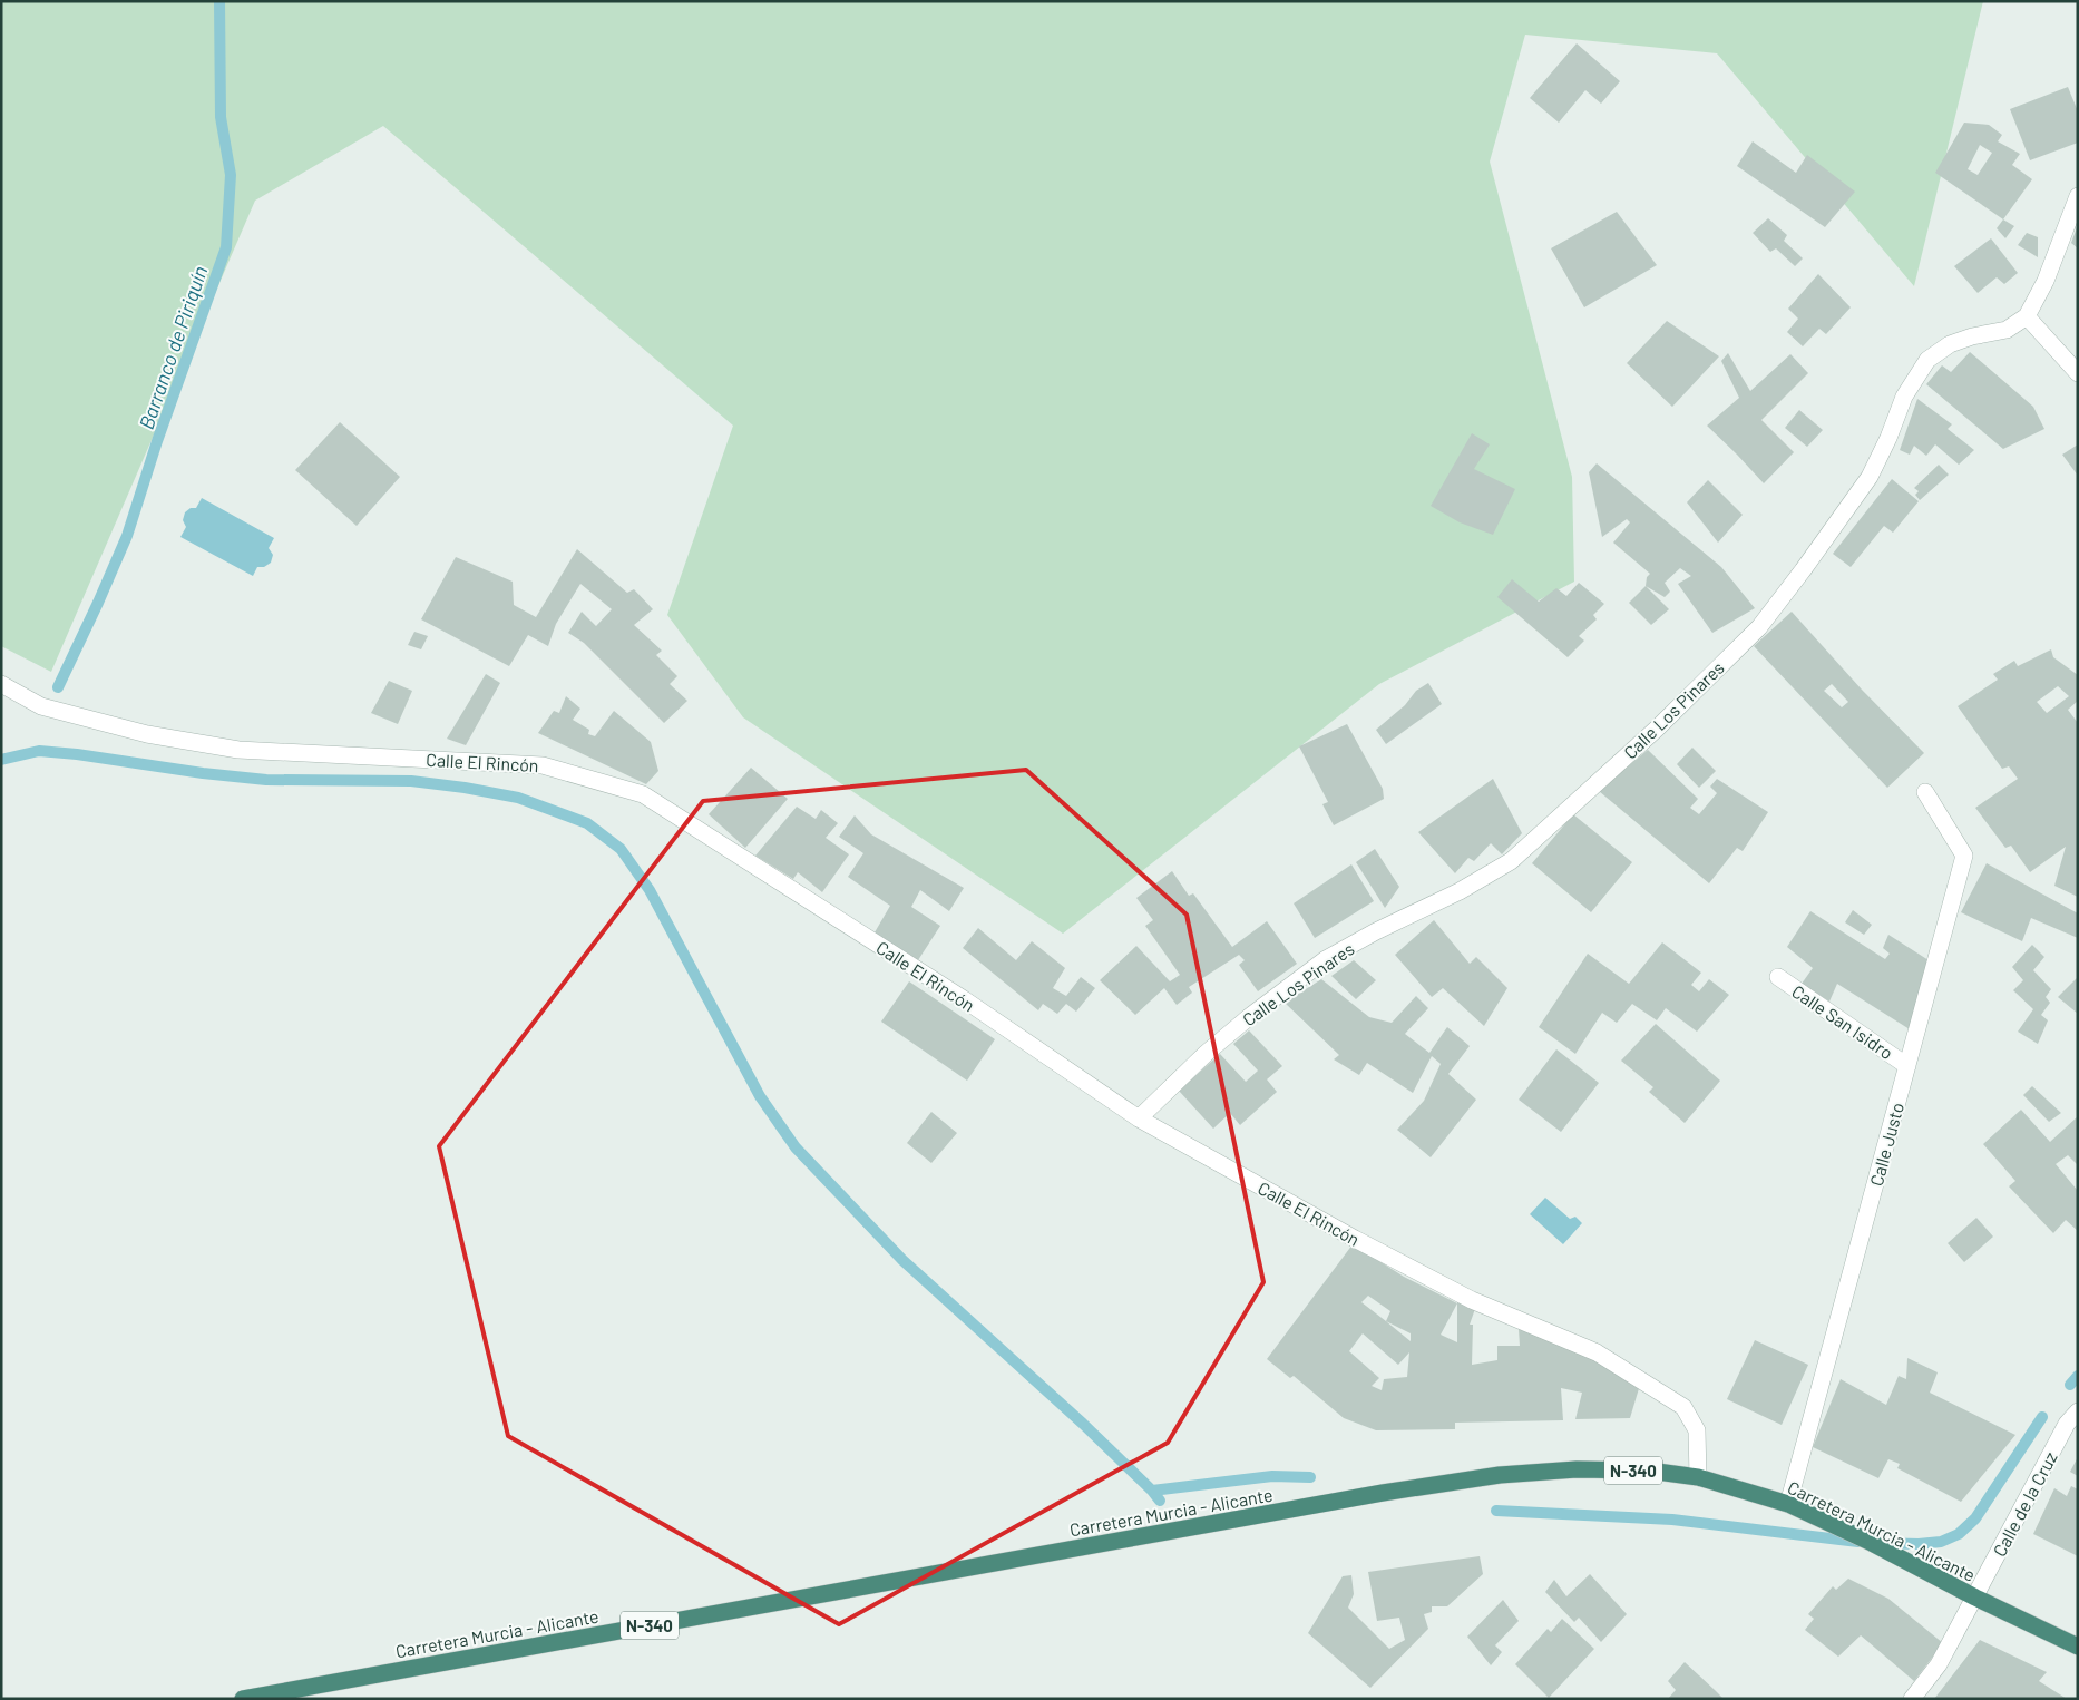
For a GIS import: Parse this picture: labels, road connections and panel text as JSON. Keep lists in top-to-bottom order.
{
  "streets": {
    "highway": ["N-340", "Carretera Murcia - Alicante"],
    "street": [
      "Calle Los Pinares",
      "Calle El Rincón",
      "Calle San Isidro",
      "Calle Justo",
      "Calle de la Cruz"
    ]
  },
  "crossings": [
    ["Calle Los Pinares", "Calle El Rincón"],
    ["Calle El Rincón", "Carretera Murcia - Alicante"],
    ["Calle San Isidro", "Calle Justo"],
    ["Calle Justo", "Carretera Murcia - Alicante"],
    ["Calle de la Cruz", "Carretera Murcia - Alicante"]
  ],
  "water": ["Barranco de Piriquín"]
}
